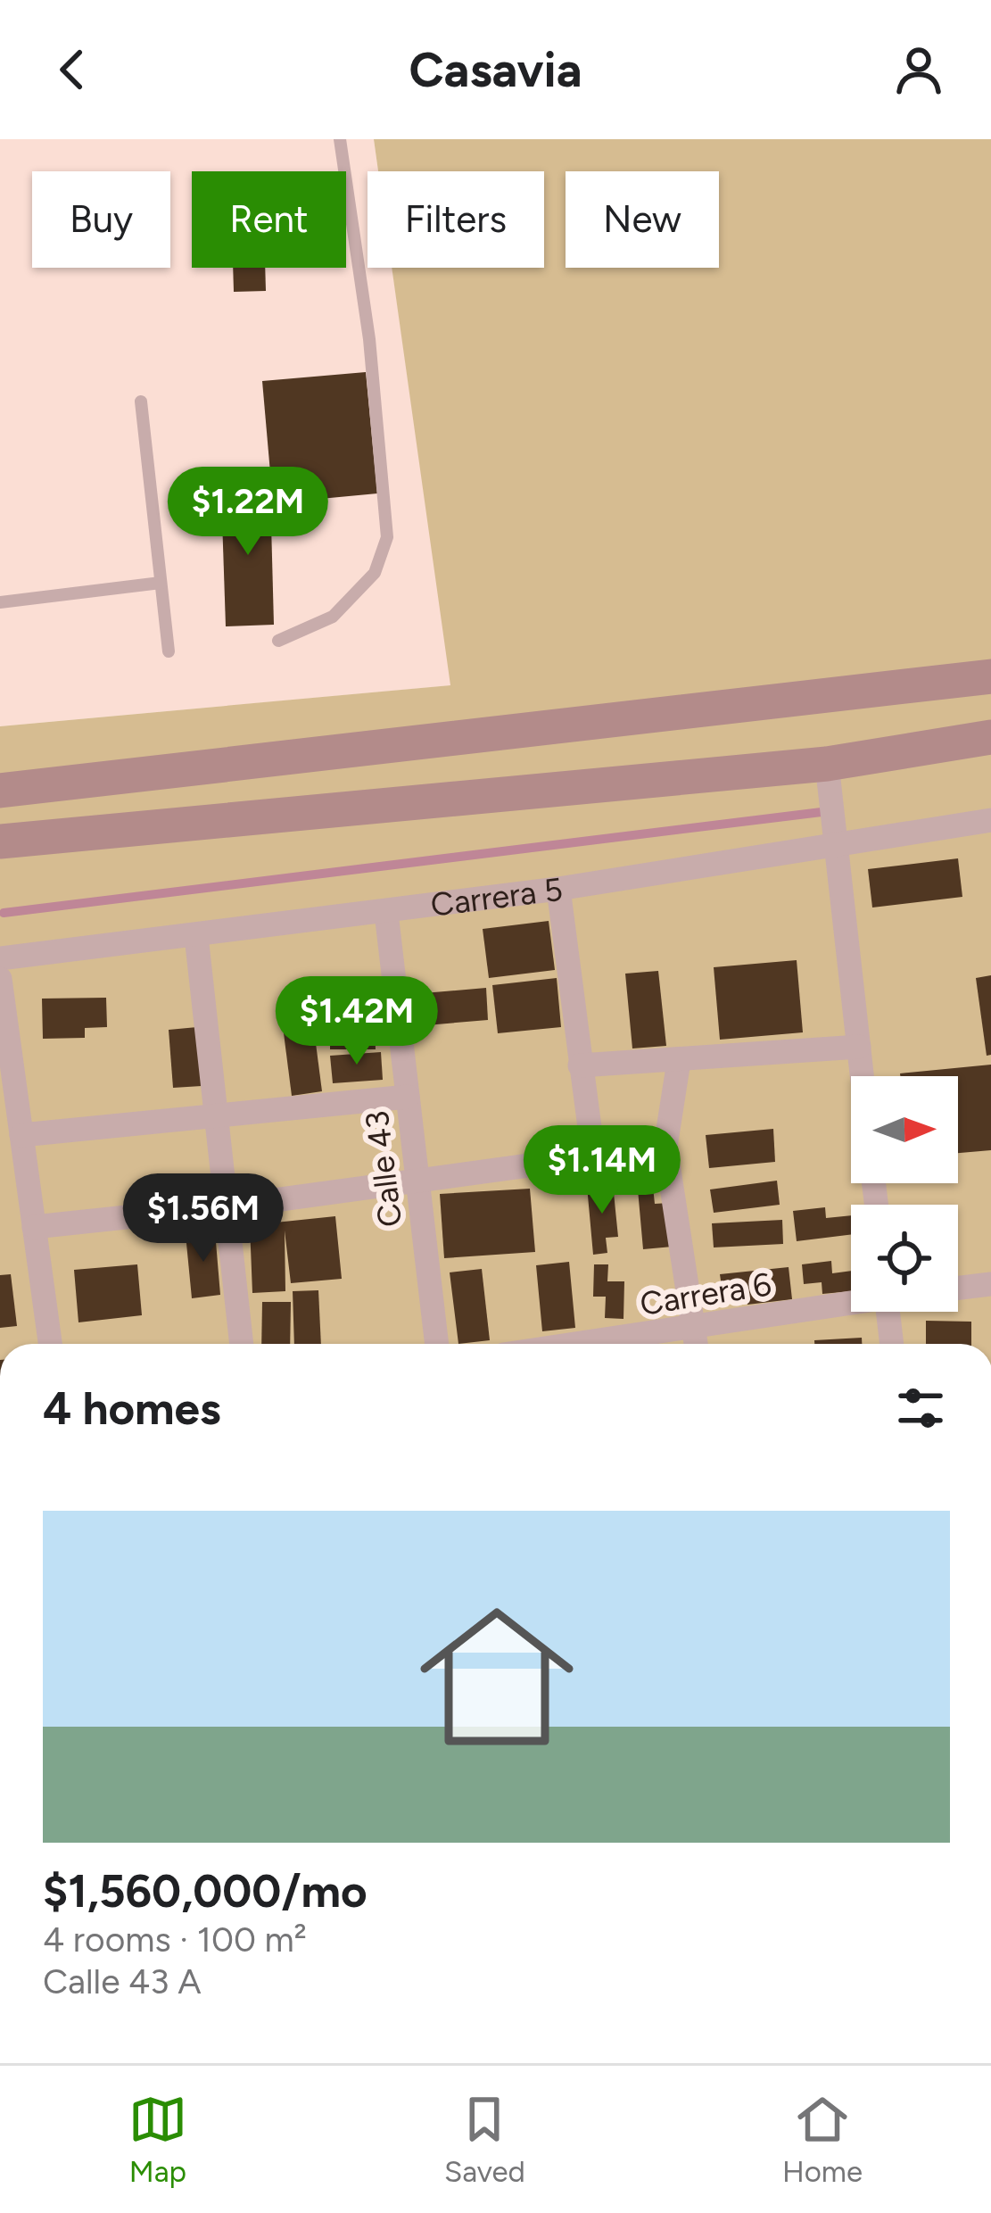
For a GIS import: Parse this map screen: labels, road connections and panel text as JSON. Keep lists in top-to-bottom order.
{
  "streets": {
    "street": ["Carrera 5", "Calle 43", "Carrera 6"]
  },
  "crossings": [
    ["Carrera 5", "Calle 43"]
  ],
  "north": "right",
  "page": {
    "header": "Casavia",
    "chip": [
      "Buy",
      "Rent",
      "Filters",
      "New"
    ],
    "price": [
      "$1.22M",
      "$1.42M",
      "$1.14M",
      "$1.56M"
    ],
    "heading": "4 homes",
    "list": [
      {
        "name": "$1,560,000/mo",
        "note": "4 rooms · 100 m² · Calle 43 A"
      }
    ],
    "tabs": ["Map", "Saved", "Home"]
  }
}
